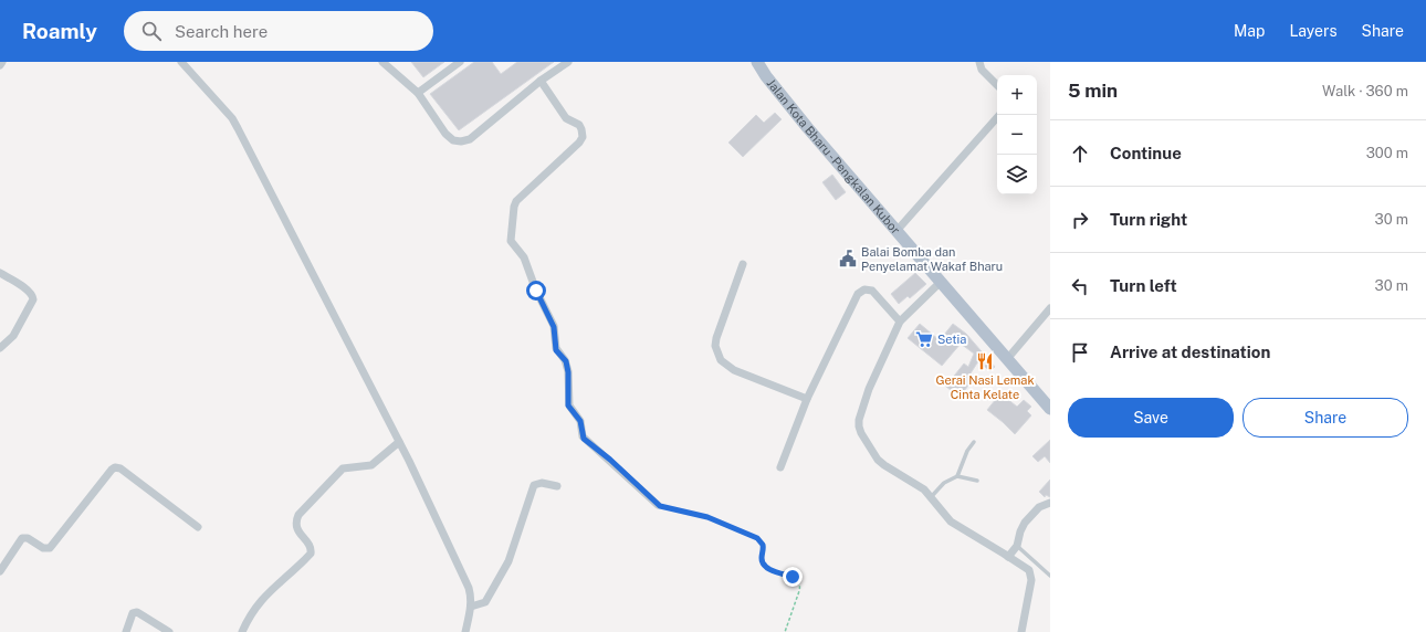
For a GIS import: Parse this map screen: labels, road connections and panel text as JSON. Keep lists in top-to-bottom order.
{
  "streets": {
    "main road": ["Jalan Kota Bharu - Pengkalan Kubor"]
  },
  "places": {
    "public building": ["Balai Bomba dan Penyelamat Wakaf Bharu"],
    "supermarket": ["Setia"],
    "restaurant": ["Gerai Nasi Lemak Cinta Kelate"]
  },
  "page": {
    "header": "Roamly",
    "search": "Search here",
    "nav": ["Map", "Layers", "Share"],
    "heading": ["5 min", "Walk · 360 m"],
    "map_buttons": ["+", "−"],
    "list": [
      ["Continue", "300 m"],
      ["Turn right", "30 m"],
      ["Turn left", "30 m"],
      "Arrive at destination"
    ],
    "buttons": ["Save", "Share"]
  }
}
